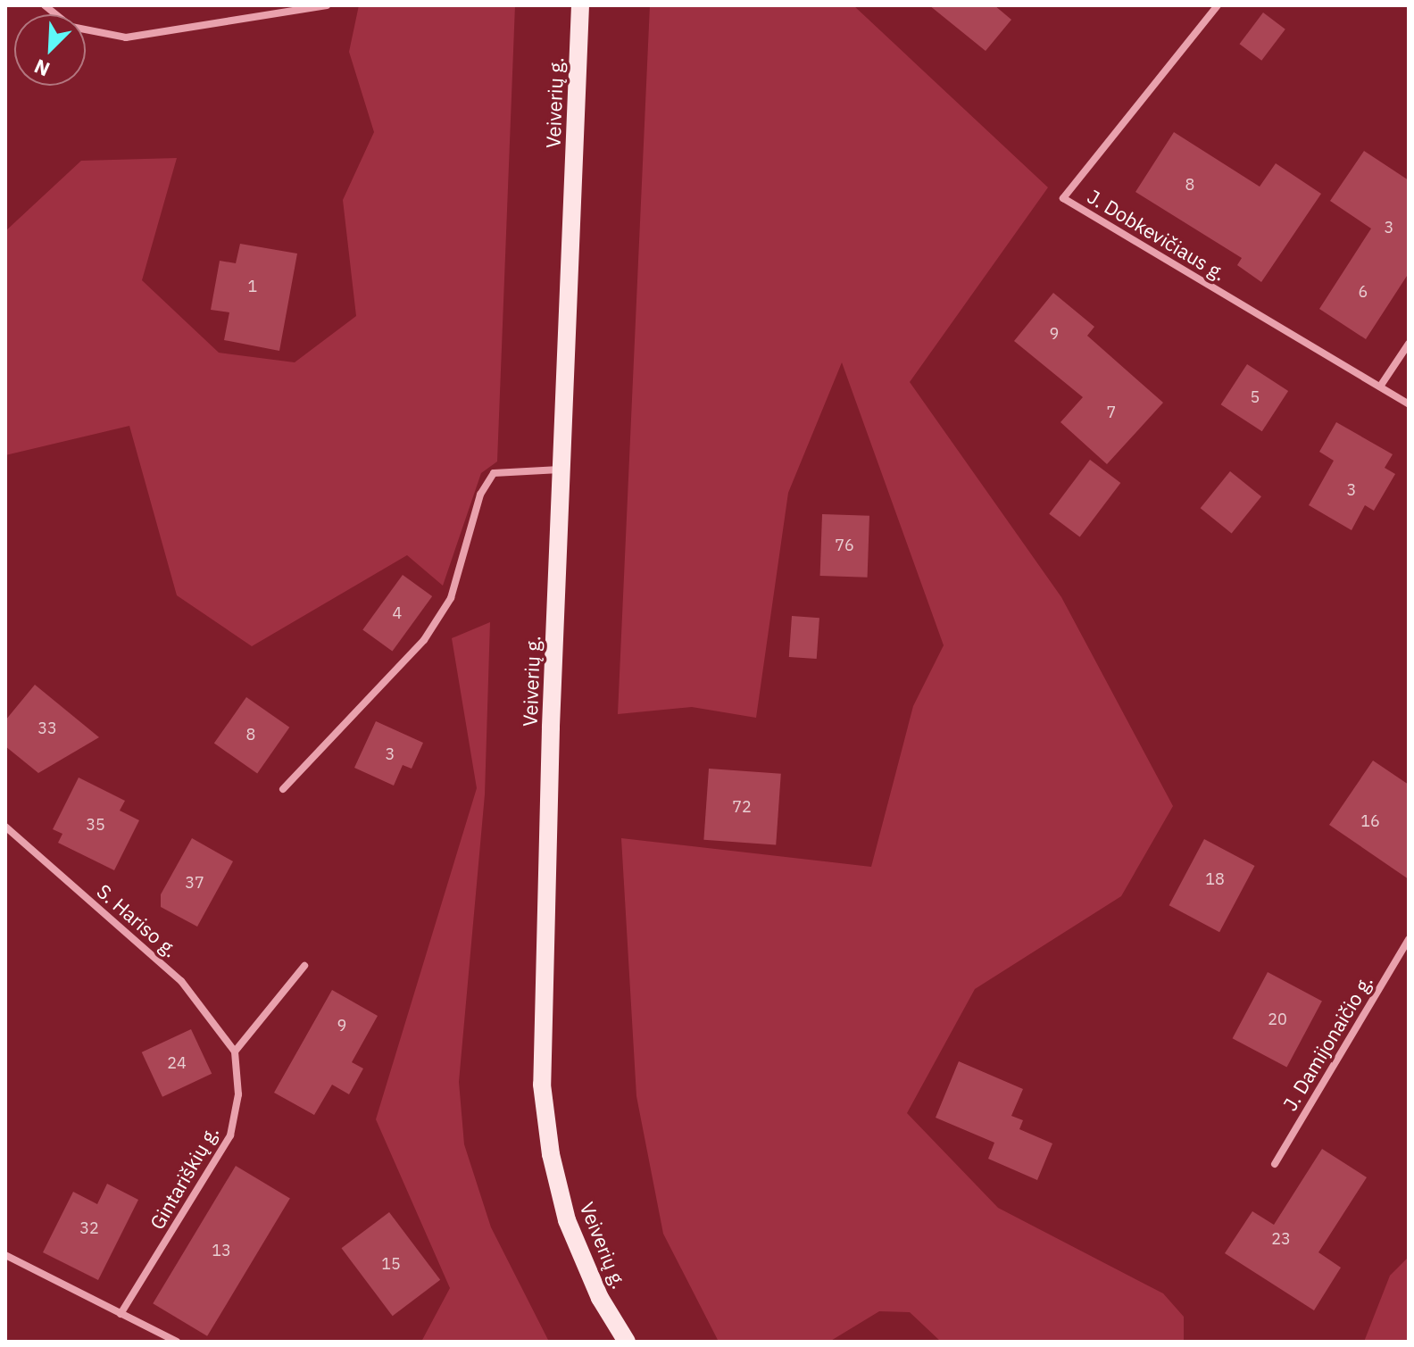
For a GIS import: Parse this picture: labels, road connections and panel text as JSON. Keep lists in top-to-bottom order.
{
  "streets": {
    "main road": ["Veiverių g."],
    "street": [
      "J. Dobkevičiaus g.",
      "S. Hariso g.",
      "J. Damijonaičio g.",
      "Gintariškių g."
    ]
  },
  "crossings": [
    ["S. Hariso g.", "Gintariškių g."]
  ],
  "house_numbers": [
    "8",
    "3",
    "1",
    "6",
    "9",
    "5",
    "7",
    "3",
    "76",
    "4",
    "33",
    "8",
    "3",
    "72",
    "16",
    "35",
    "18",
    "37",
    "20",
    "9",
    "24",
    "32",
    "23",
    "13",
    "15"
  ],
  "north": "bottom left"
}
